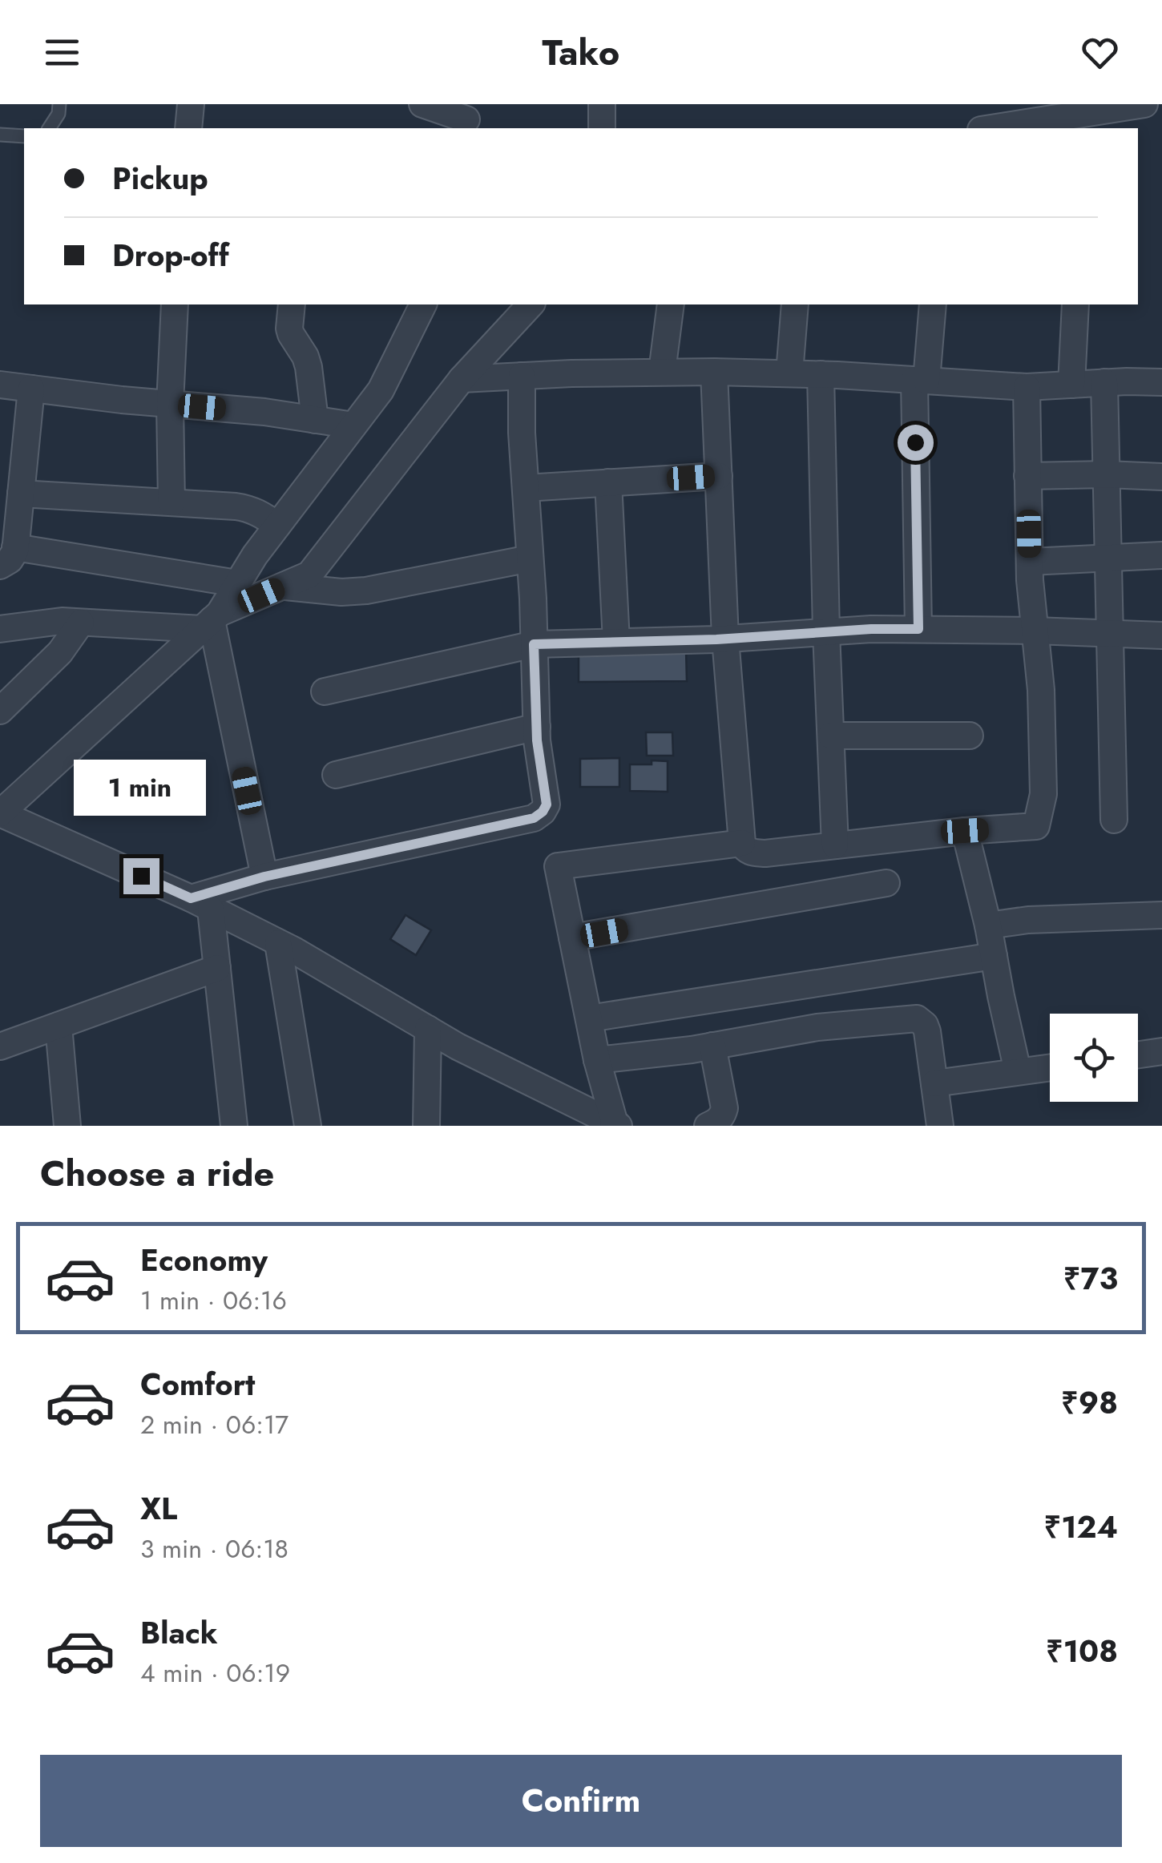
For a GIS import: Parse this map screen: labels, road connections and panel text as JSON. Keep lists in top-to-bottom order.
{
  "page": {
    "header": "Tako",
    "banner": ["Pickup", "Drop-off"],
    "bubble": "1 min",
    "heading": "Choose a ride",
    "list": [
      {
        "name": "Economy",
        "note": "1 min · 06:16",
        "value": "₹73"
      },
      {
        "name": "Comfort",
        "note": "2 min · 06:17",
        "value": "₹98"
      },
      {
        "name": "XL",
        "note": "3 min · 06:18",
        "value": "₹124"
      },
      {
        "name": "Black",
        "note": "4 min · 06:19",
        "value": "₹108"
      }
    ],
    "buttons": "Confirm"
  }
}
